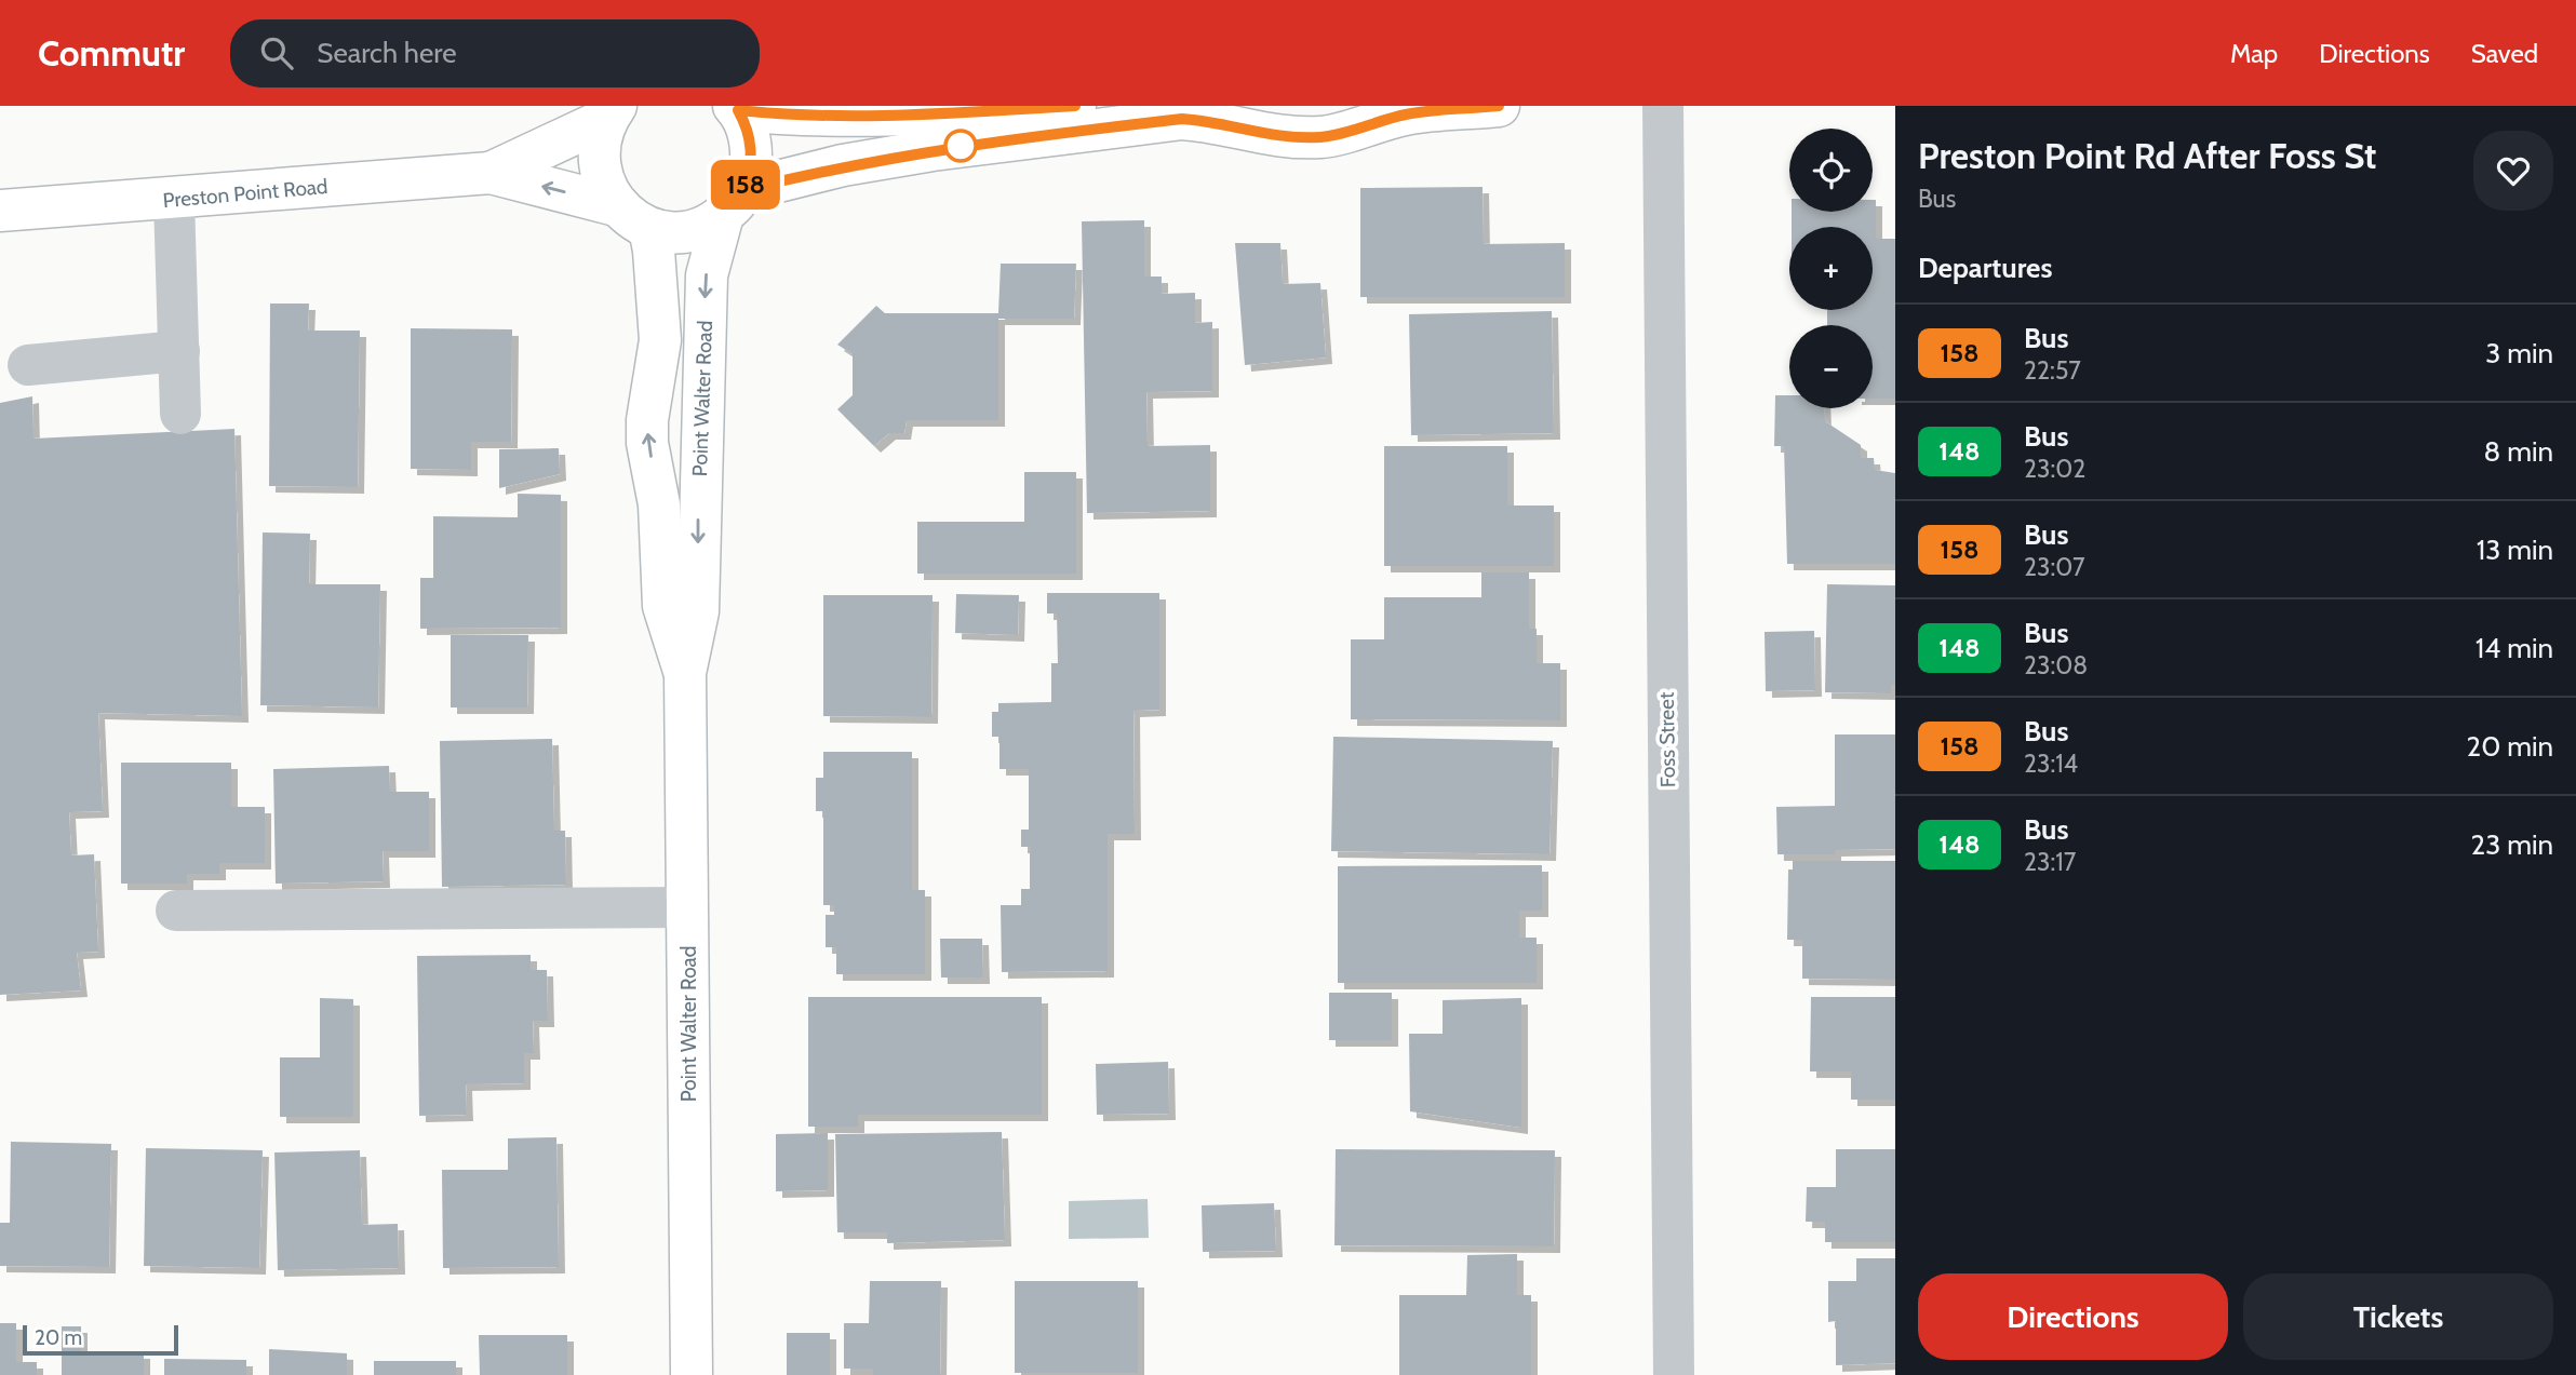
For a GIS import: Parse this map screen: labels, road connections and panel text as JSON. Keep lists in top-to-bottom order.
{
  "streets": {
    "main road": ["Preston Point Road", "Point Walter Road"],
    "street": ["Foss Street"]
  },
  "crossings": [
    ["Preston Point Road", "Point Walter Road"]
  ],
  "lines": ["bus line 158"],
  "scale_bar": "20 m",
  "page": {
    "header": "Commutr",
    "search": "Search here",
    "nav": ["Map", "Directions", "Saved"],
    "on_map": "158",
    "heading": [
      ["Preston Point Rd After Foss St", "Bus"],
      "Departures"
    ],
    "map_buttons": ["+", "−"],
    "list": [
      {
        "mark": "158",
        "name": "Bus",
        "note": "22:57",
        "value": "3 min"
      },
      {
        "mark": "148",
        "name": "Bus",
        "note": "23:02",
        "value": "8 min"
      },
      {
        "mark": "158",
        "name": "Bus",
        "note": "23:07",
        "value": "13 min"
      },
      {
        "mark": "148",
        "name": "Bus",
        "note": "23:08",
        "value": "14 min"
      },
      {
        "mark": "158",
        "name": "Bus",
        "note": "23:14",
        "value": "20 min"
      },
      {
        "mark": "148",
        "name": "Bus",
        "note": "23:17",
        "value": "23 min"
      }
    ],
    "buttons": ["Directions", "Tickets"],
    "scale": "20 m"
  }
}
